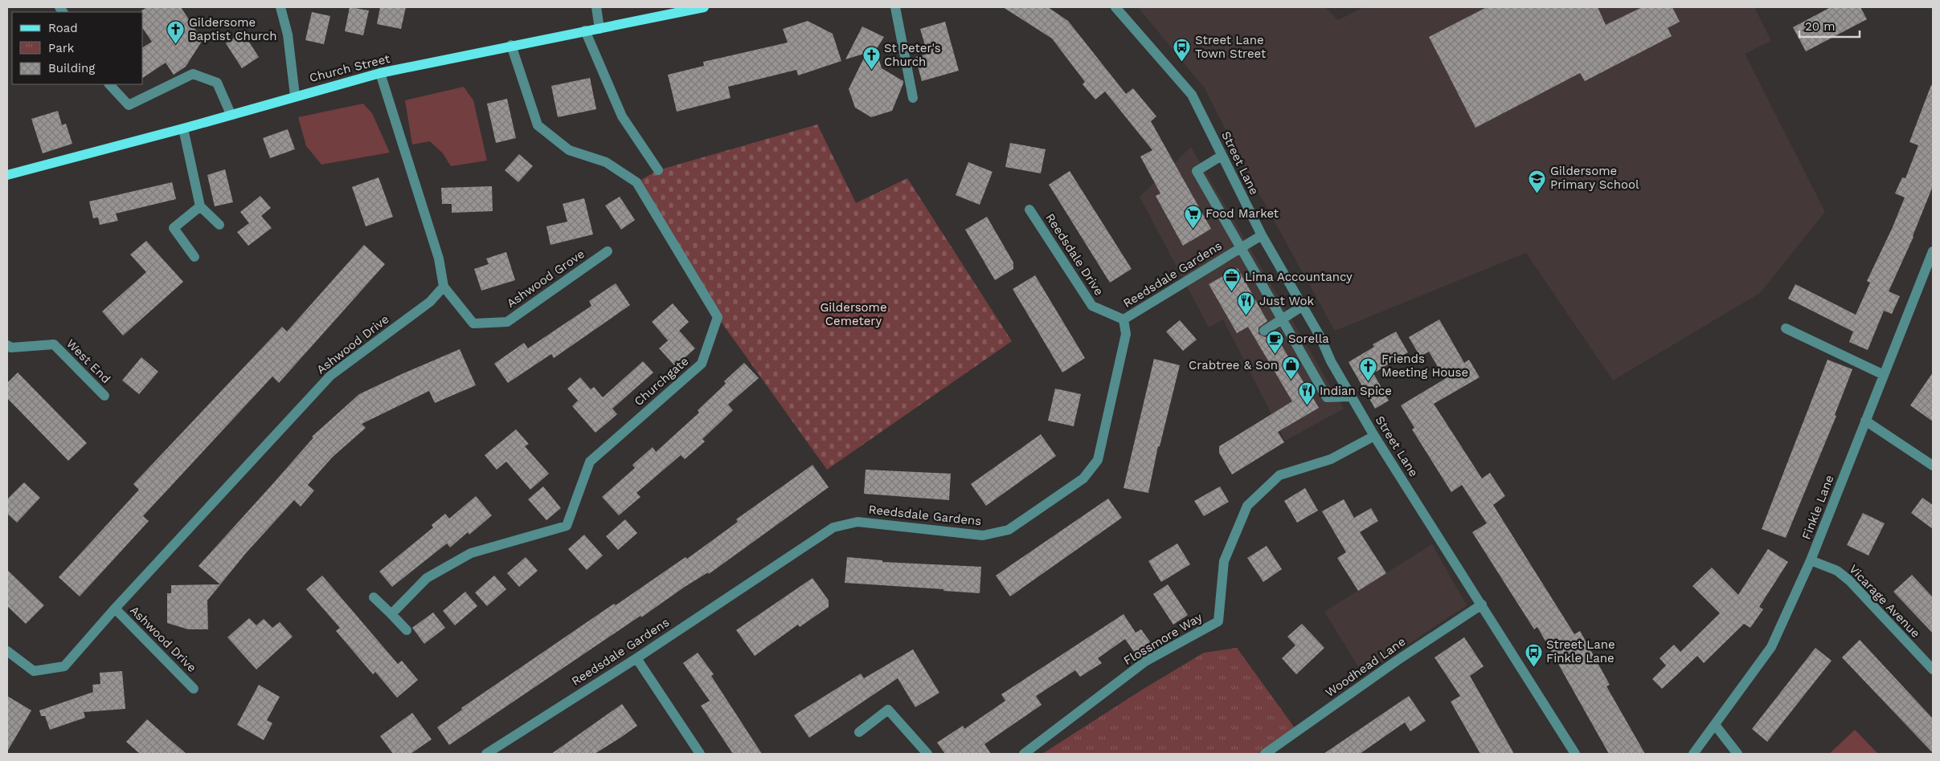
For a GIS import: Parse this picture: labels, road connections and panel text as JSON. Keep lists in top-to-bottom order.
{
  "streets": {
    "main road": ["Church Street"],
    "street": [
      "Street Lane",
      "Reedsdale Drive",
      "Reedsdale Gardens",
      "Ashwood Grove",
      "Ashwood Drive",
      "West End",
      "Churchgate",
      "Finkle Lane",
      "Vicarage Avenue",
      "Flossmore Way",
      "Woodhead Lane"
    ]
  },
  "crossings": [
    ["Church Street", "Churchgate"],
    ["Street Lane", "Reedsdale Gardens"],
    ["Street Lane", "Flossmore Way"],
    ["Street Lane", "Woodhead Lane"],
    ["Reedsdale Drive", "Reedsdale Gardens"],
    ["Ashwood Grove", "Ashwood Drive"],
    ["Finkle Lane", "Vicarage Avenue"]
  ],
  "parks": ["Gildersome Cemetery"],
  "places": {
    "church": ["Gildersome Baptist Church", "St Peter's Church", "Friends Meeting House"],
    "bus stop": ["Street Lane Town Street", "Street Lane Finkle Lane"],
    "school or university": ["Gildersome Primary School"],
    "supermarket": ["Food Market"],
    "office": ["Lima Accountancy"],
    "restaurant": ["Just Wok", "Indian Spice"],
    "cafe": ["Sorella"],
    "shop": ["Crabtree & Son"]
  },
  "legend": ["Road", "Park", "Building"],
  "scale_bar": "20 m"
}
